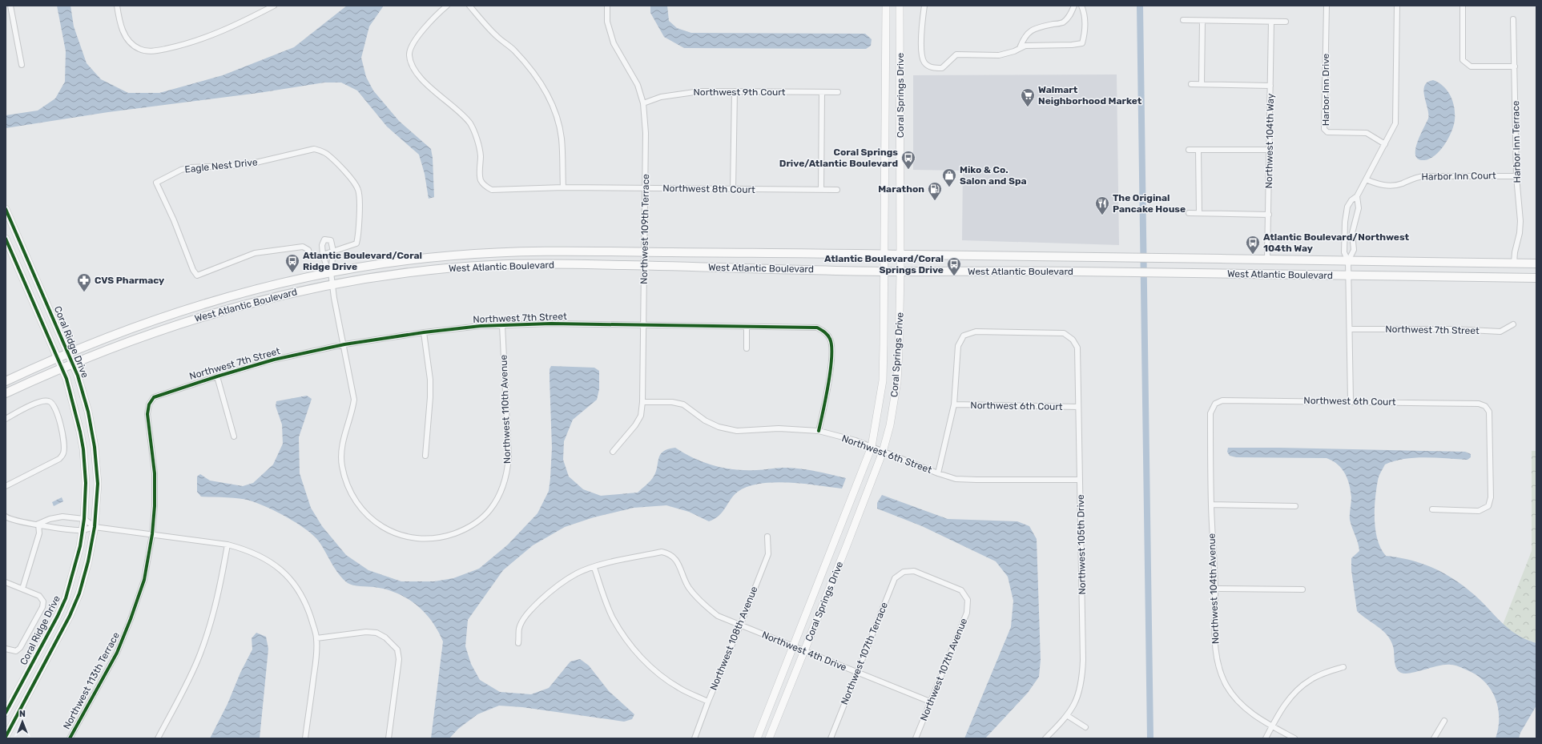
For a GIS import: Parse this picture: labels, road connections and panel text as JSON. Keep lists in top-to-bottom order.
{
  "streets": {
    "main road": ["Coral Springs Drive", "West Atlantic Boulevard", "Coral Ridge Drive"],
    "street": [
      "Harbor Inn Drive",
      "Northwest 9th Court",
      "Northwest 104th Way",
      "Harbor Inn Terrace",
      "Eagle Nest Drive",
      "Harbor Inn Court",
      "Northwest 8th Court",
      "Northwest 109th Terrace",
      "Northwest 7th Street",
      "Northwest 6th Court",
      "Northwest 110th Avenue",
      "Northwest 6th Street",
      "Northwest 105th Drive",
      "Northwest 104th Avenue",
      "Northwest 108th Avenue",
      "Northwest 4th Drive",
      "Northwest 107th Terrace",
      "Northwest 107th Avenue",
      "Northwest 113th Terrace"
    ]
  },
  "crossings": [
    ["Northwest 9th Court", "Northwest 109th Terrace"],
    ["Coral Springs Drive", "West Atlantic Boulevard"],
    ["Coral Springs Drive", "Northwest 6th Street"],
    ["Coral Springs Drive", "Northwest 4th Drive"],
    ["Northwest 104th Way", "West Atlantic Boulevard"],
    ["Harbor Inn Terrace", "Harbor Inn Court"],
    ["Harbor Inn Terrace", "West Atlantic Boulevard"],
    ["Northwest 8th Court", "Northwest 109th Terrace"],
    ["Northwest 109th Terrace", "West Atlantic Boulevard"],
    ["Northwest 109th Terrace", "Northwest 7th Street"],
    ["Northwest 109th Terrace", "Northwest 6th Street"],
    ["West Atlantic Boulevard", "Coral Ridge Drive"],
    ["West Atlantic Boulevard", "Northwest 110th Avenue"],
    ["Northwest 7th Street", "Northwest 110th Avenue"],
    ["Northwest 7th Street", "Northwest 6th Street"],
    ["Northwest 7th Street", "Northwest 113th Terrace"],
    ["Northwest 6th Court", "Northwest 105th Drive"],
    ["Northwest 6th Court", "Northwest 104th Avenue"],
    ["Northwest 6th Street", "Northwest 105th Drive"],
    ["Northwest 108th Avenue", "Northwest 4th Drive"],
    ["Northwest 4th Drive", "Northwest 107th Terrace"],
    ["Northwest 4th Drive", "Northwest 107th Avenue"],
    ["Northwest 107th Terrace", "Northwest 107th Avenue"]
  ],
  "places": {
    "supermarket": ["Walmart Neighborhood Market"],
    "bus stop": [
      "Coral Springs Drive/Atlantic Boulevard",
      "Atlantic Boulevard/Northwest 104th Way",
      "Atlantic Boulevard/Coral Ridge Drive",
      "Atlantic Boulevard/Coral Springs Drive"
    ],
    "shop": ["Miko & Co. Salon and Spa"],
    "fuel station": ["Marathon"],
    "restaurant": ["The Original Pancake House"],
    "pharmacy": ["CVS Pharmacy"]
  },
  "north": "top"
}
